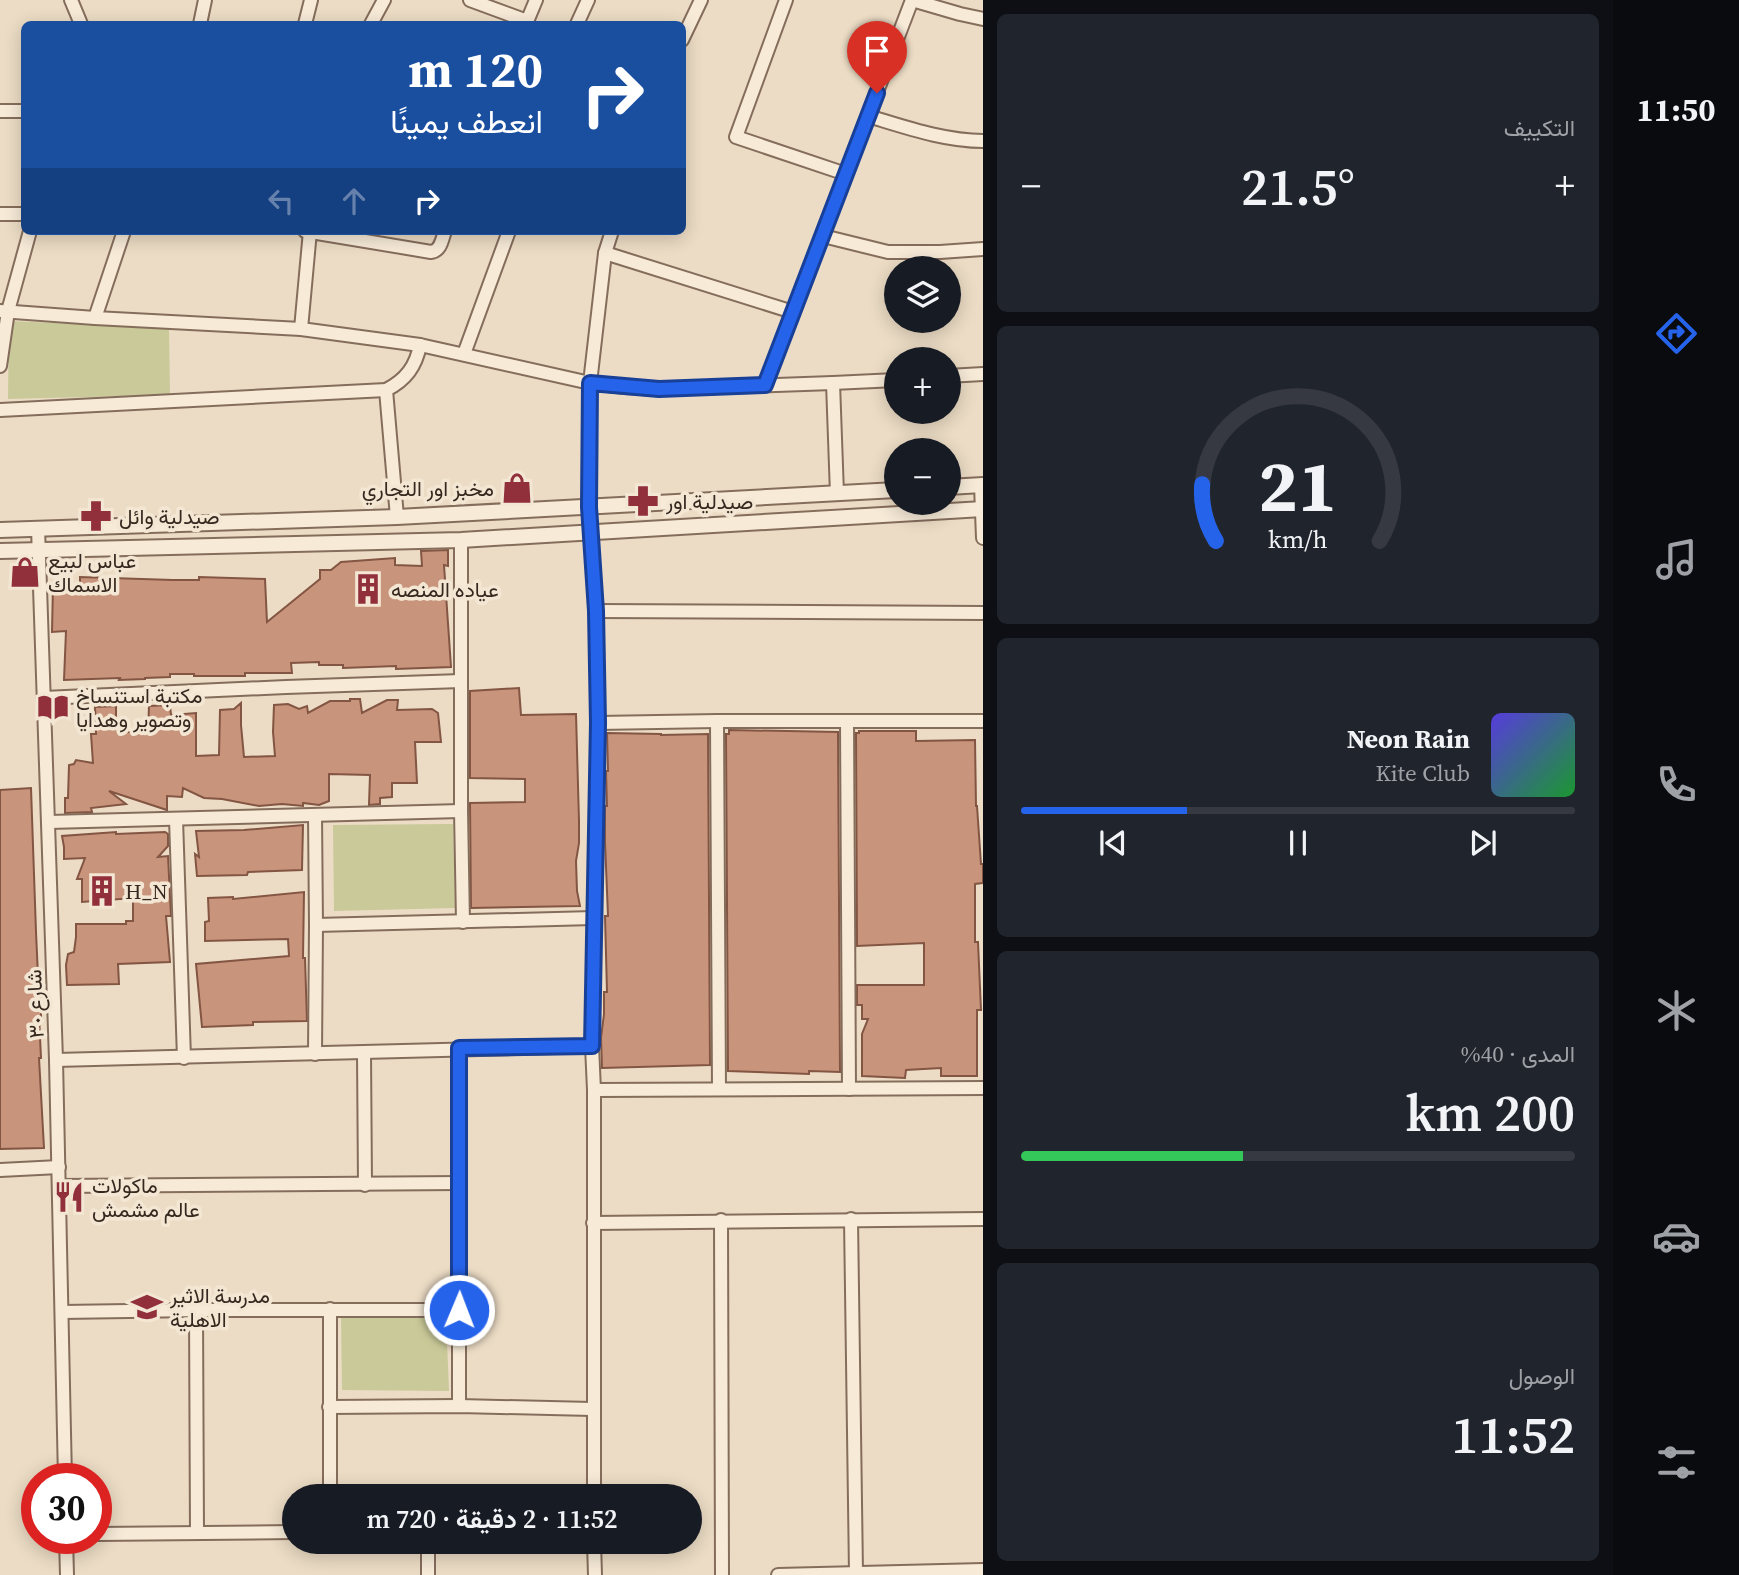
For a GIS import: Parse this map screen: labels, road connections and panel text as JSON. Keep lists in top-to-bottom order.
{
  "streets": {
    "street": ["شارع ٣٠"]
  },
  "places": {
    "shop": ["مخبز اور التجاري", "عباس لبيع الاسماك"],
    "pharmacy": ["صيدلية اور", "صيدلية وائل"],
    "building": ["عياده المنصه", "H_N"],
    "library": ["مكتبة استنساخ وتصوير وهدايا"],
    "restaurant": ["ماكولات عالم مشمش"],
    "school or university": ["مدرسة الاثير الاهلية"]
  },
  "page": {
    "tabs": "11:50",
    "tile": [
      "التكييف",
      ["المدى · 40%", "200 km"],
      ["الوصول", "11:52"]
    ],
    "turn": ["120 m", "انعطف يمينًا"],
    "heat": ["−", "21.5°", "+"],
    "map_buttons": ["+", "−"],
    "song": ["Neon Rain", "Kite Club"],
    "limit": "30",
    "trip": "11:52 · 2 دقيقة · 720 m",
    "gauge": ["21", "km/h"]
  }
}
